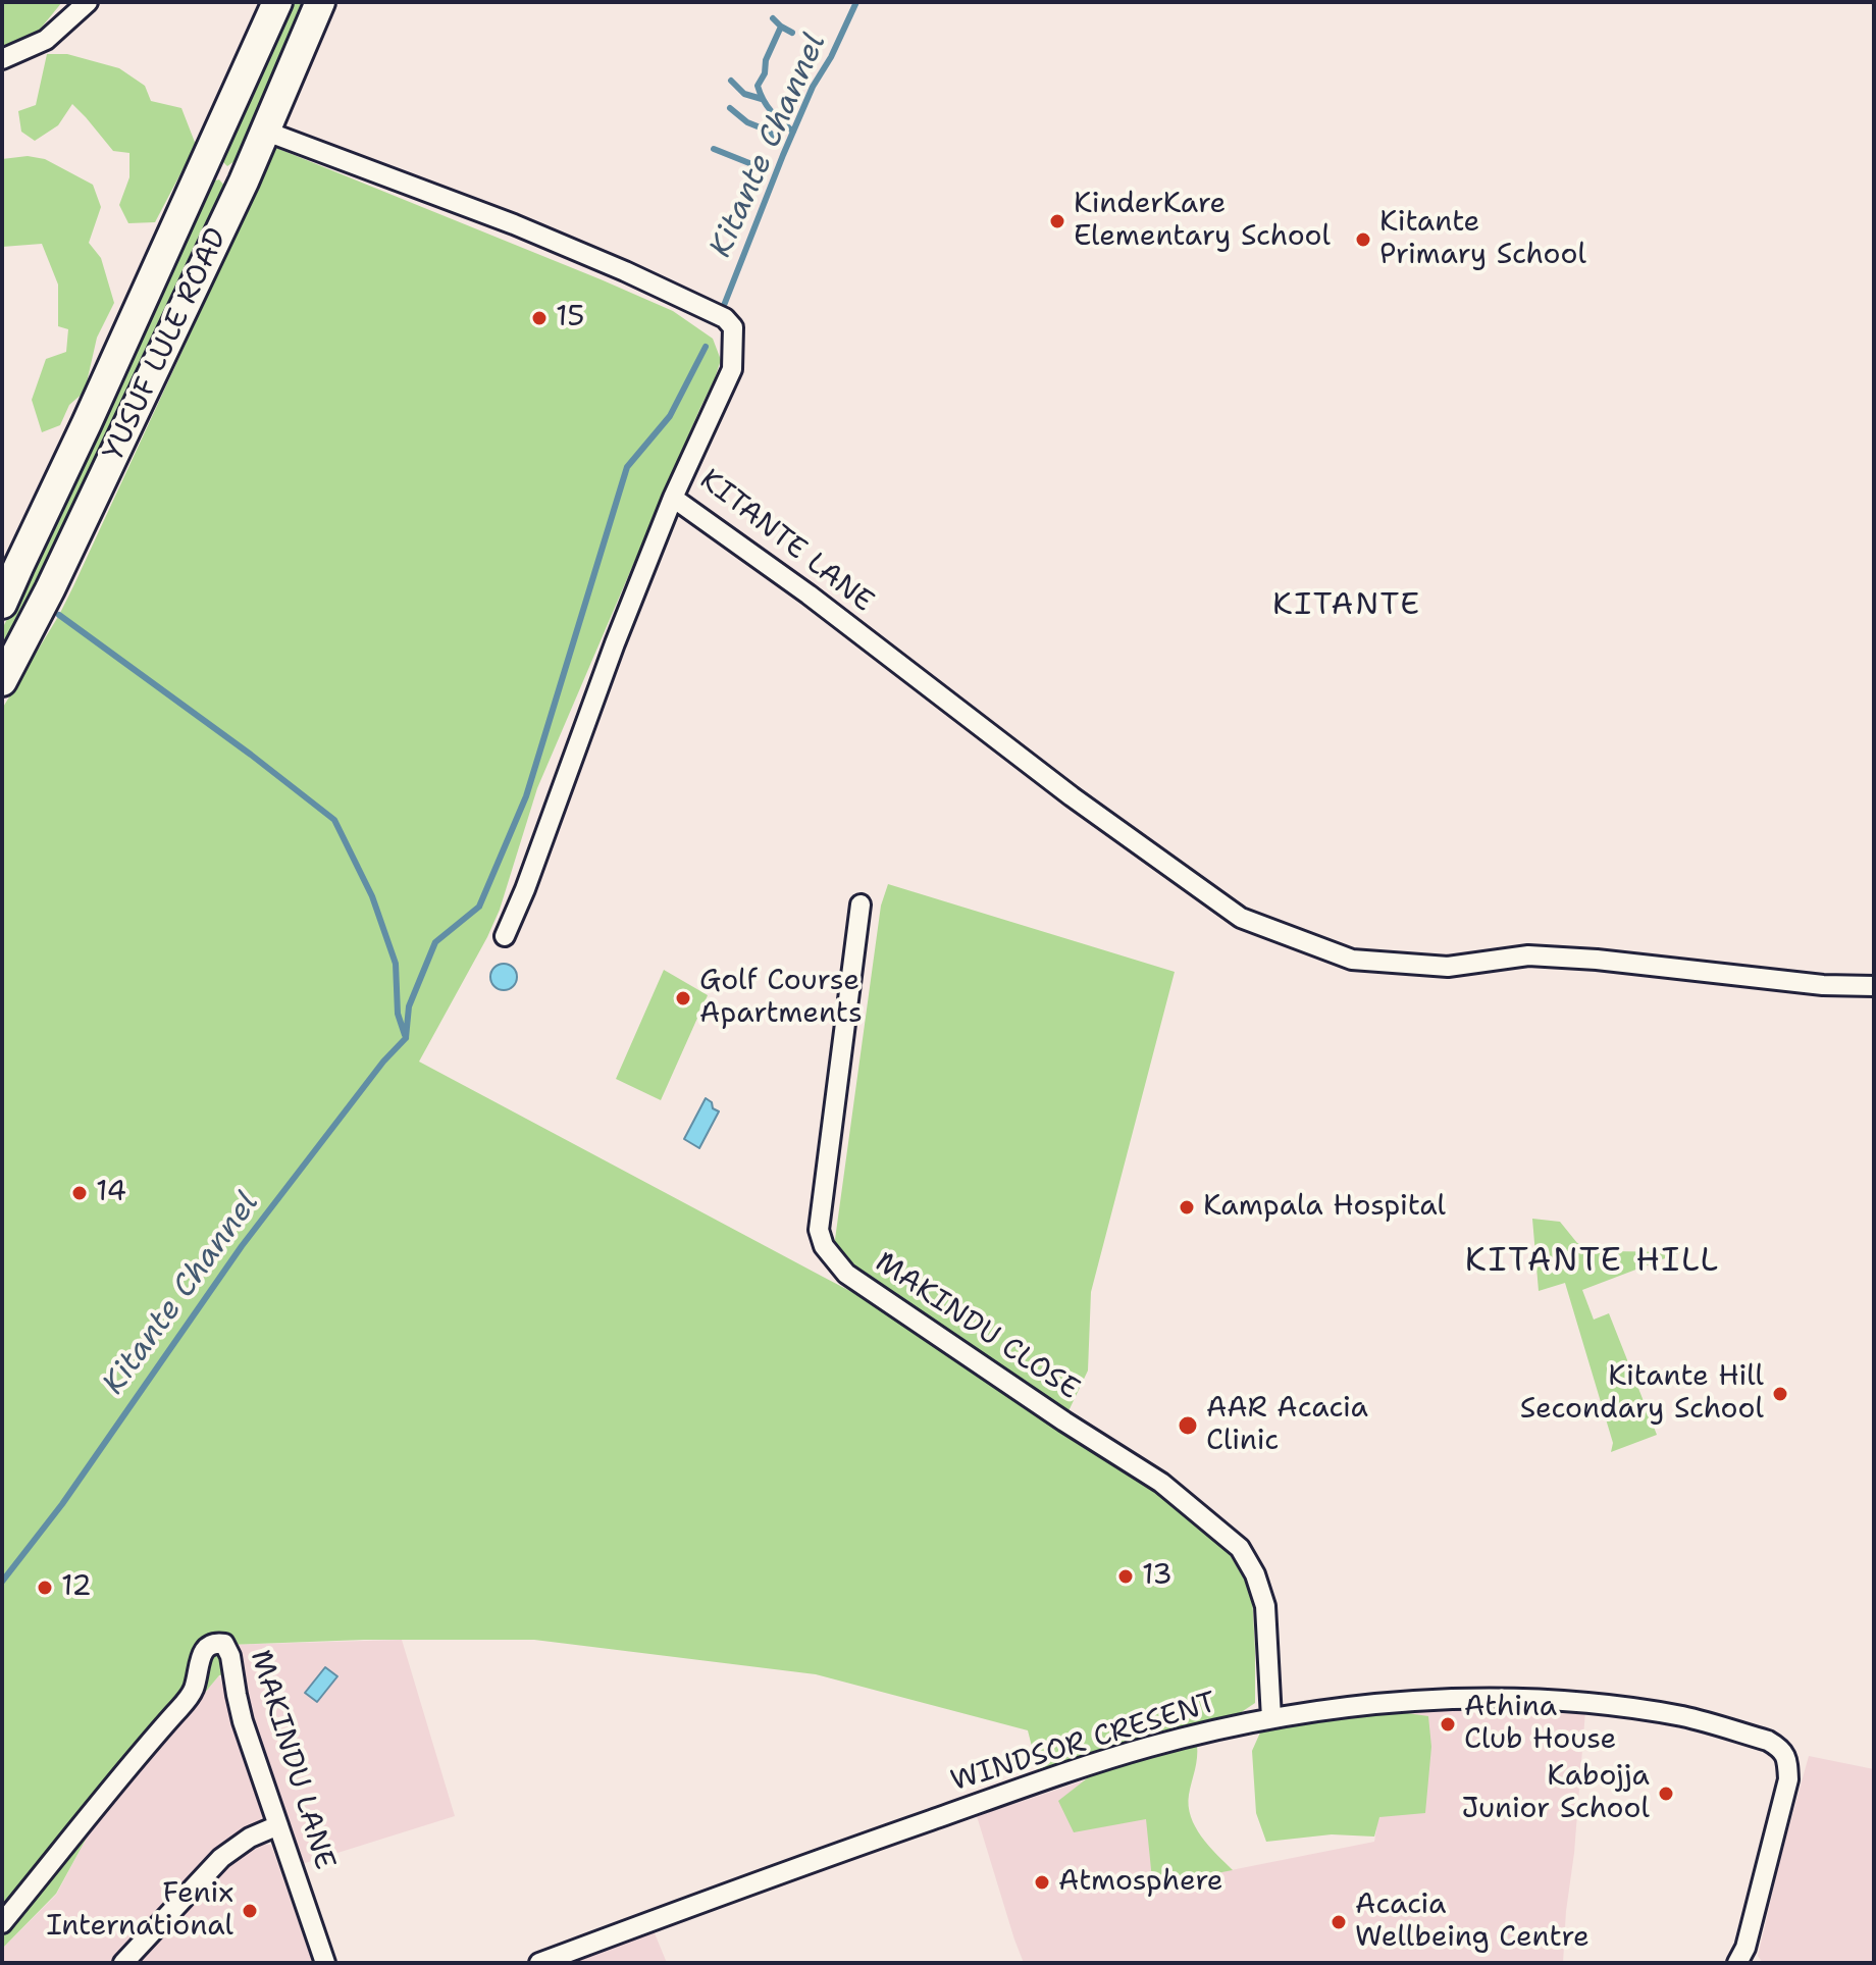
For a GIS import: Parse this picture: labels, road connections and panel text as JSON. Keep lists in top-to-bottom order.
{
  "streets": {
    "main road": ["YUSUF LULE ROAD"],
    "street": [
      "KITANTE LANE",
      "MAKINDU CLOSE",
      "WINDSOR CRESENT",
      "MAKINDU LANE"
    ]
  },
  "crossings": [
    ["YUSUF LULE ROAD", "KITANTE LANE"],
    ["MAKINDU CLOSE", "WINDSOR CRESENT"]
  ],
  "districts": ["KITANTE", "KITANTE HILL"],
  "water": ["Kitante Channel"],
  "places": [
    "KinderKare Elementary School",
    "Kitante Primary School",
    "15",
    "Golf Course Apartments",
    "14",
    "Kampala Hospital",
    "Kitante Hill Secondary School",
    "AAR Acacia Clinic",
    "13",
    "12",
    "Athina Club House",
    "Kabojja Junior School",
    "Atmosphere",
    "Fenix International",
    "Acacia Wellbeing Centre"
  ]
}
